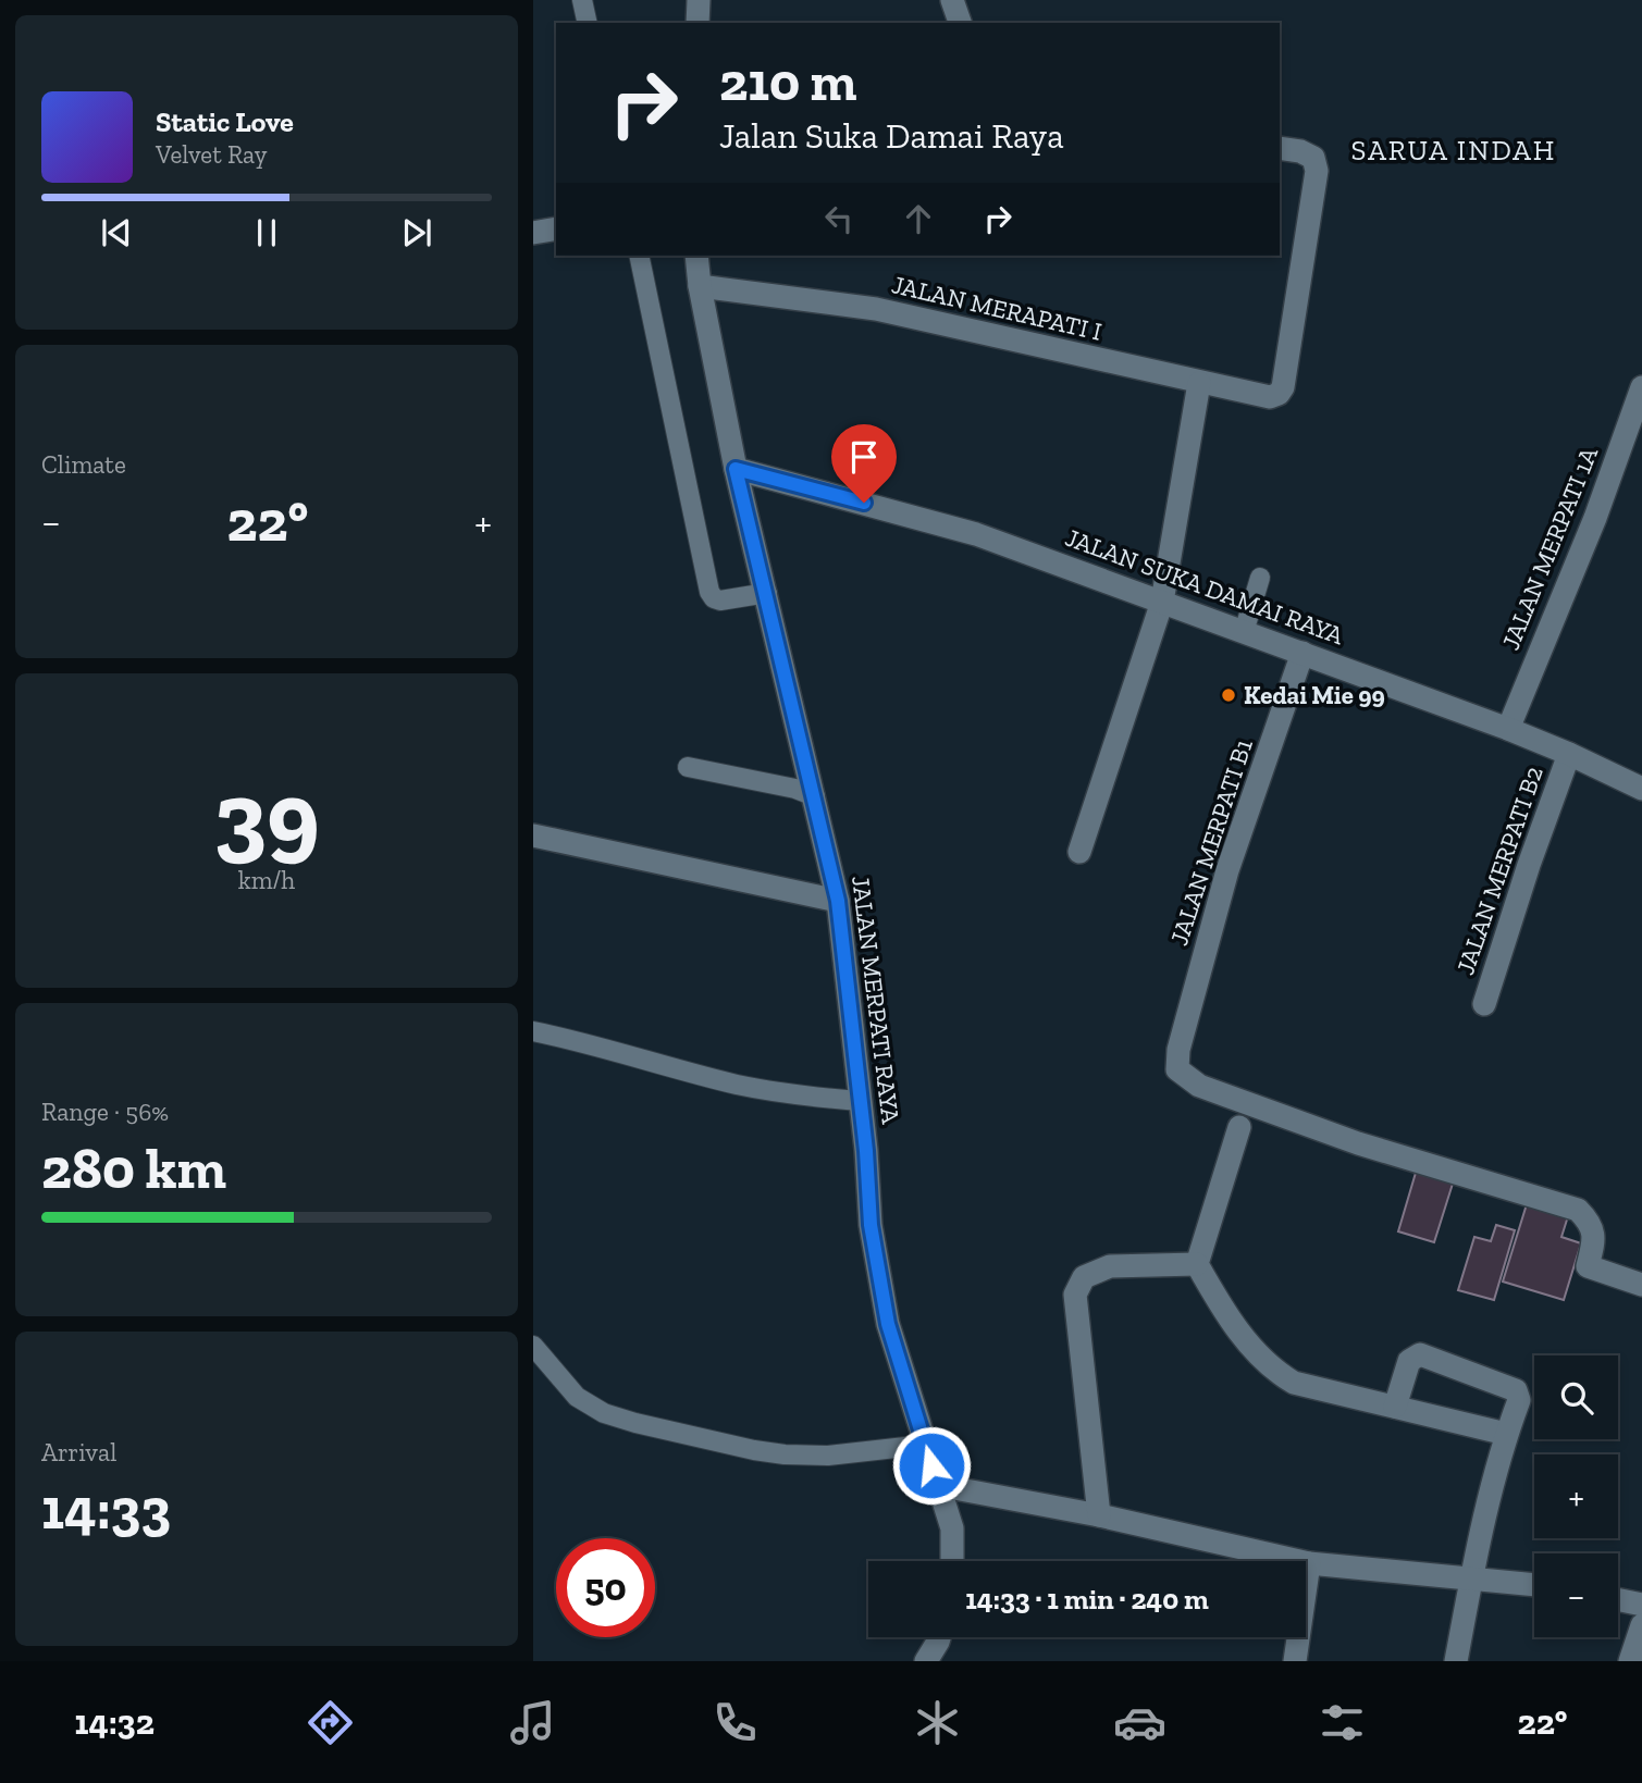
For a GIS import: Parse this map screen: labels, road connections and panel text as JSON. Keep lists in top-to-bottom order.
{
  "streets": {
    "street": [
      "JALAN MERAPATI I",
      "JALAN MERPATI 1A",
      "JALAN SUKA DAMAI RAYA",
      "JALAN MERPATI B1",
      "JALAN MERPATI B2",
      "JALAN MERPATI RAYA"
    ]
  },
  "crossings": [
    ["JALAN MERAPATI I", "JALAN MERPATI RAYA"],
    ["JALAN MERPATI 1A", "JALAN SUKA DAMAI RAYA"],
    ["JALAN SUKA DAMAI RAYA", "JALAN MERPATI B1"],
    ["JALAN SUKA DAMAI RAYA", "JALAN MERPATI B2"],
    ["JALAN SUKA DAMAI RAYA", "JALAN MERPATI RAYA"]
  ],
  "districts": ["SARUA INDAH"],
  "places": ["Kedai Mie 99"],
  "page": {
    "turn": ["210 m", "Jalan Suka Damai Raya"],
    "song": ["Static Love", "Velvet Ray"],
    "tile": [
      "Climate",
      ["39", "km/h"],
      ["Range · 56%", "280 km"],
      ["Arrival", "14:33"]
    ],
    "heat": ["−", "22°", "+"],
    "map_buttons": ["+", "−"],
    "limit": "50",
    "trip": "14:33 · 1 min · 240 m",
    "tabs": ["14:32", "22°"]
  }
}
